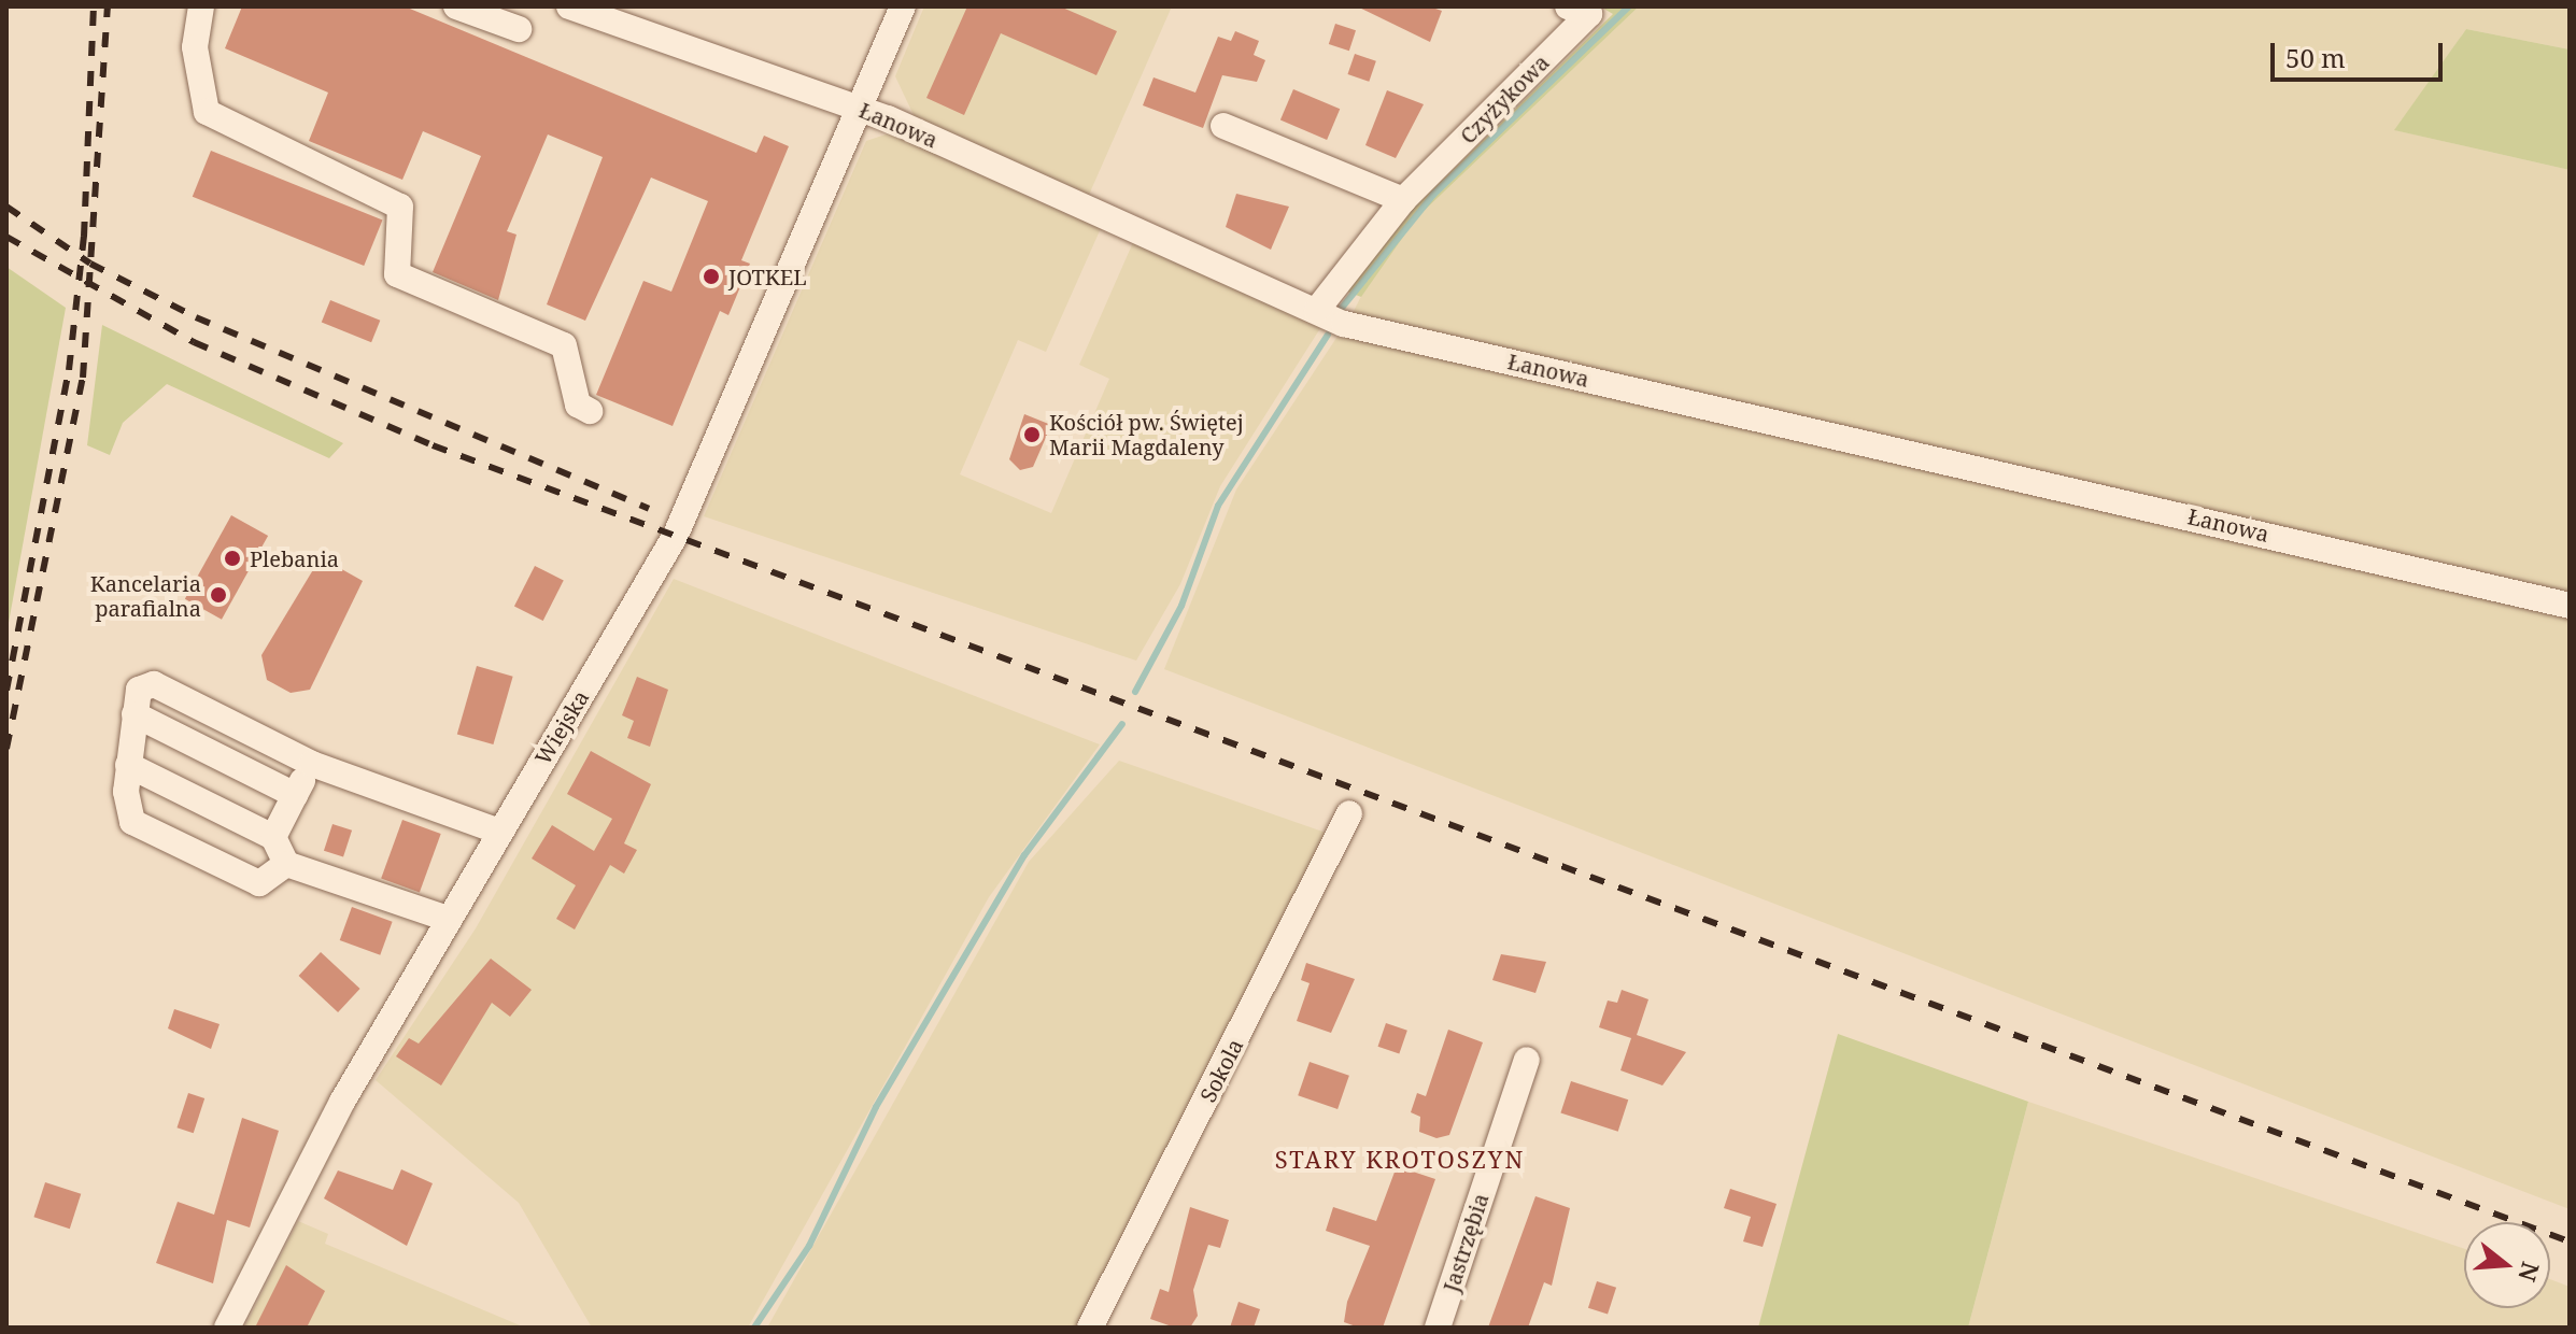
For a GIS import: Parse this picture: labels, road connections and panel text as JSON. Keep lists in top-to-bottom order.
{
  "streets": {
    "street": [
      "Czyżykowa",
      "Łanowa",
      "Wiejska",
      "Sokola",
      "Jastrzębia"
    ]
  },
  "crossings": [
    ["Czyżykowa", "Łanowa"],
    ["Łanowa", "Wiejska"]
  ],
  "districts": ["STARY KROTOSZYN"],
  "places": [
    "JOTKEL",
    "Kościół pw. Świętej Marii Magdaleny",
    "Plebania",
    "Kancelaria parafialna"
  ],
  "scale_bar": "50 m",
  "north": "right"
}
